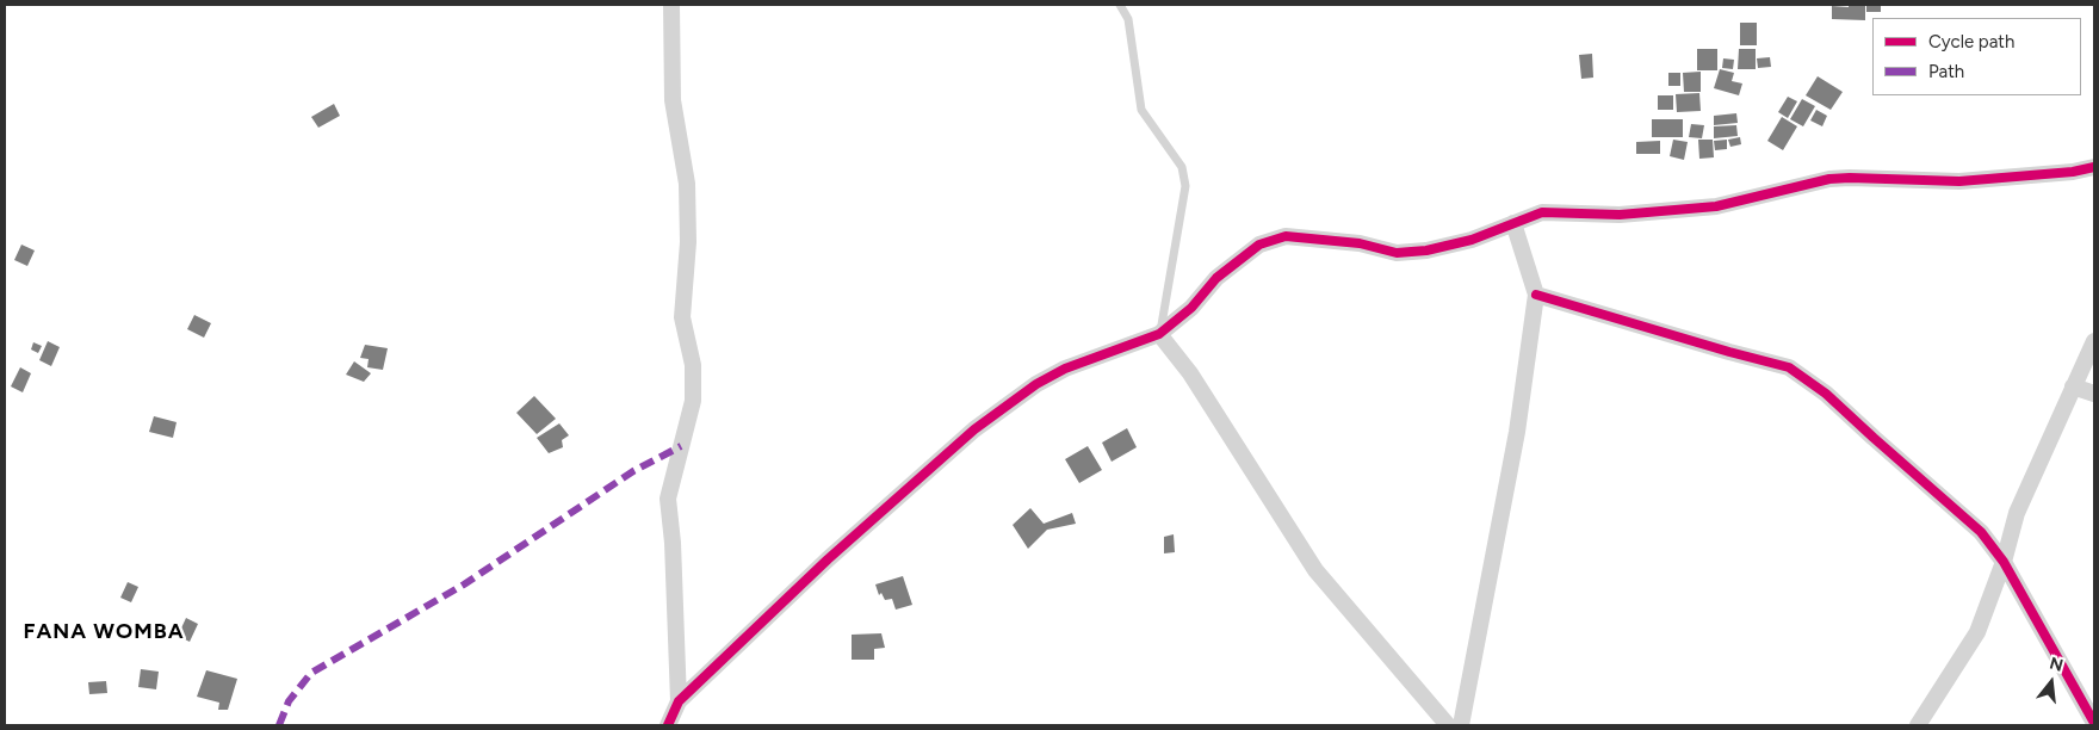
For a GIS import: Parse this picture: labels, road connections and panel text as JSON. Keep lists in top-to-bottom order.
{
  "districts": ["FANA WOMBA"],
  "legend": ["Cycle path", "Path"],
  "north": "top"
}
